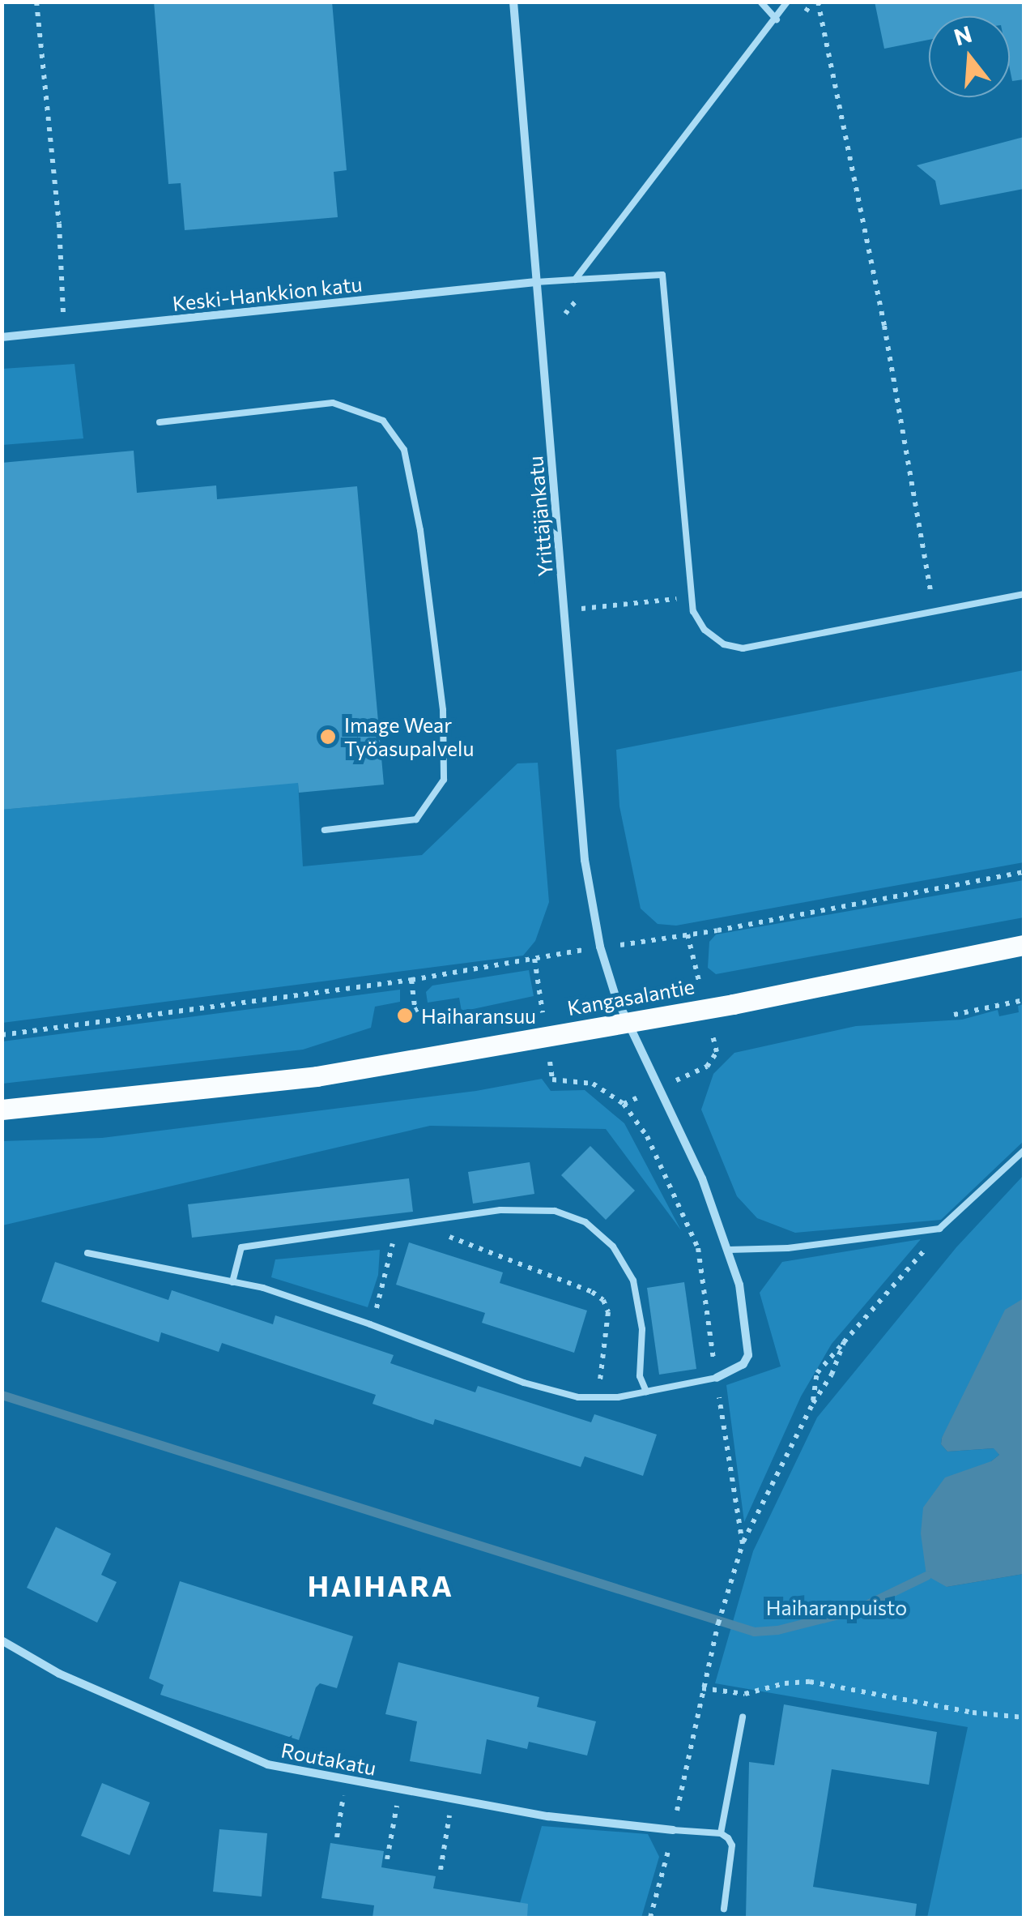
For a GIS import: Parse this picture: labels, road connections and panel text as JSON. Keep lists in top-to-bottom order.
{
  "streets": {
    "main road": ["Kangasalantie"],
    "street": ["Keski-Hankkion katu", "Yrittäjänkatu", "Routakatu"]
  },
  "crossings": [
    ["Keski-Hankkion katu", "Yrittäjänkatu"],
    ["Yrittäjänkatu", "Kangasalantie"]
  ],
  "districts": ["HAIHARA"],
  "parks": ["Haiharanpuisto"],
  "places": ["Image Wear Työasupalvelu", "Haiharansuu"],
  "north": "top"
}
